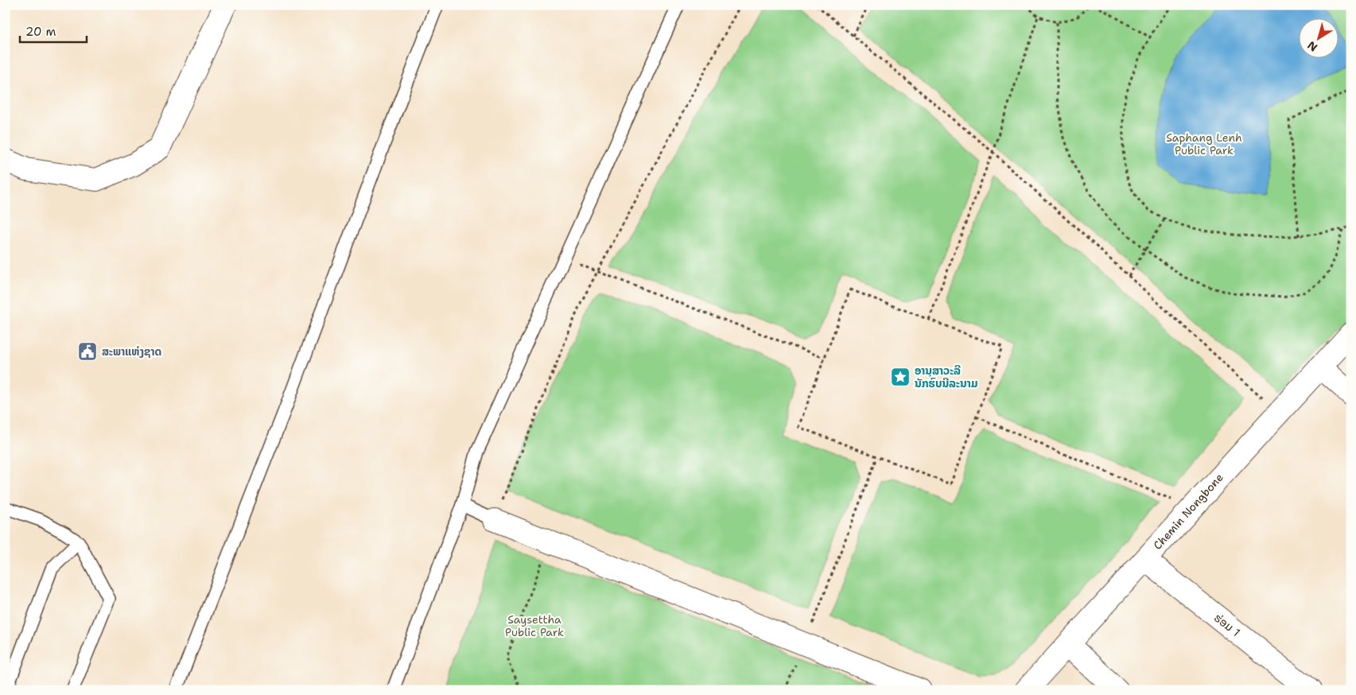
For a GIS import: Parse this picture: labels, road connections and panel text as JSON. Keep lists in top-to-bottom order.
{
  "streets": {
    "street": ["Chemin Nongbone", "ຮ່ອມ 1"]
  },
  "crossings": [
    ["Chemin Nongbone", "ຮ່ອມ 1"]
  ],
  "parks": ["Saphang Lenh Public Park", "Saysettha Public Park"],
  "places": {
    "public building": ["ສະພາແຫ່ງຊາດ"],
    "place": ["ອານຸສາວະລີ ນັກຮົບນີລະນາມ"]
  },
  "scale_bar": "20 m",
  "north": "bottom left"
}
